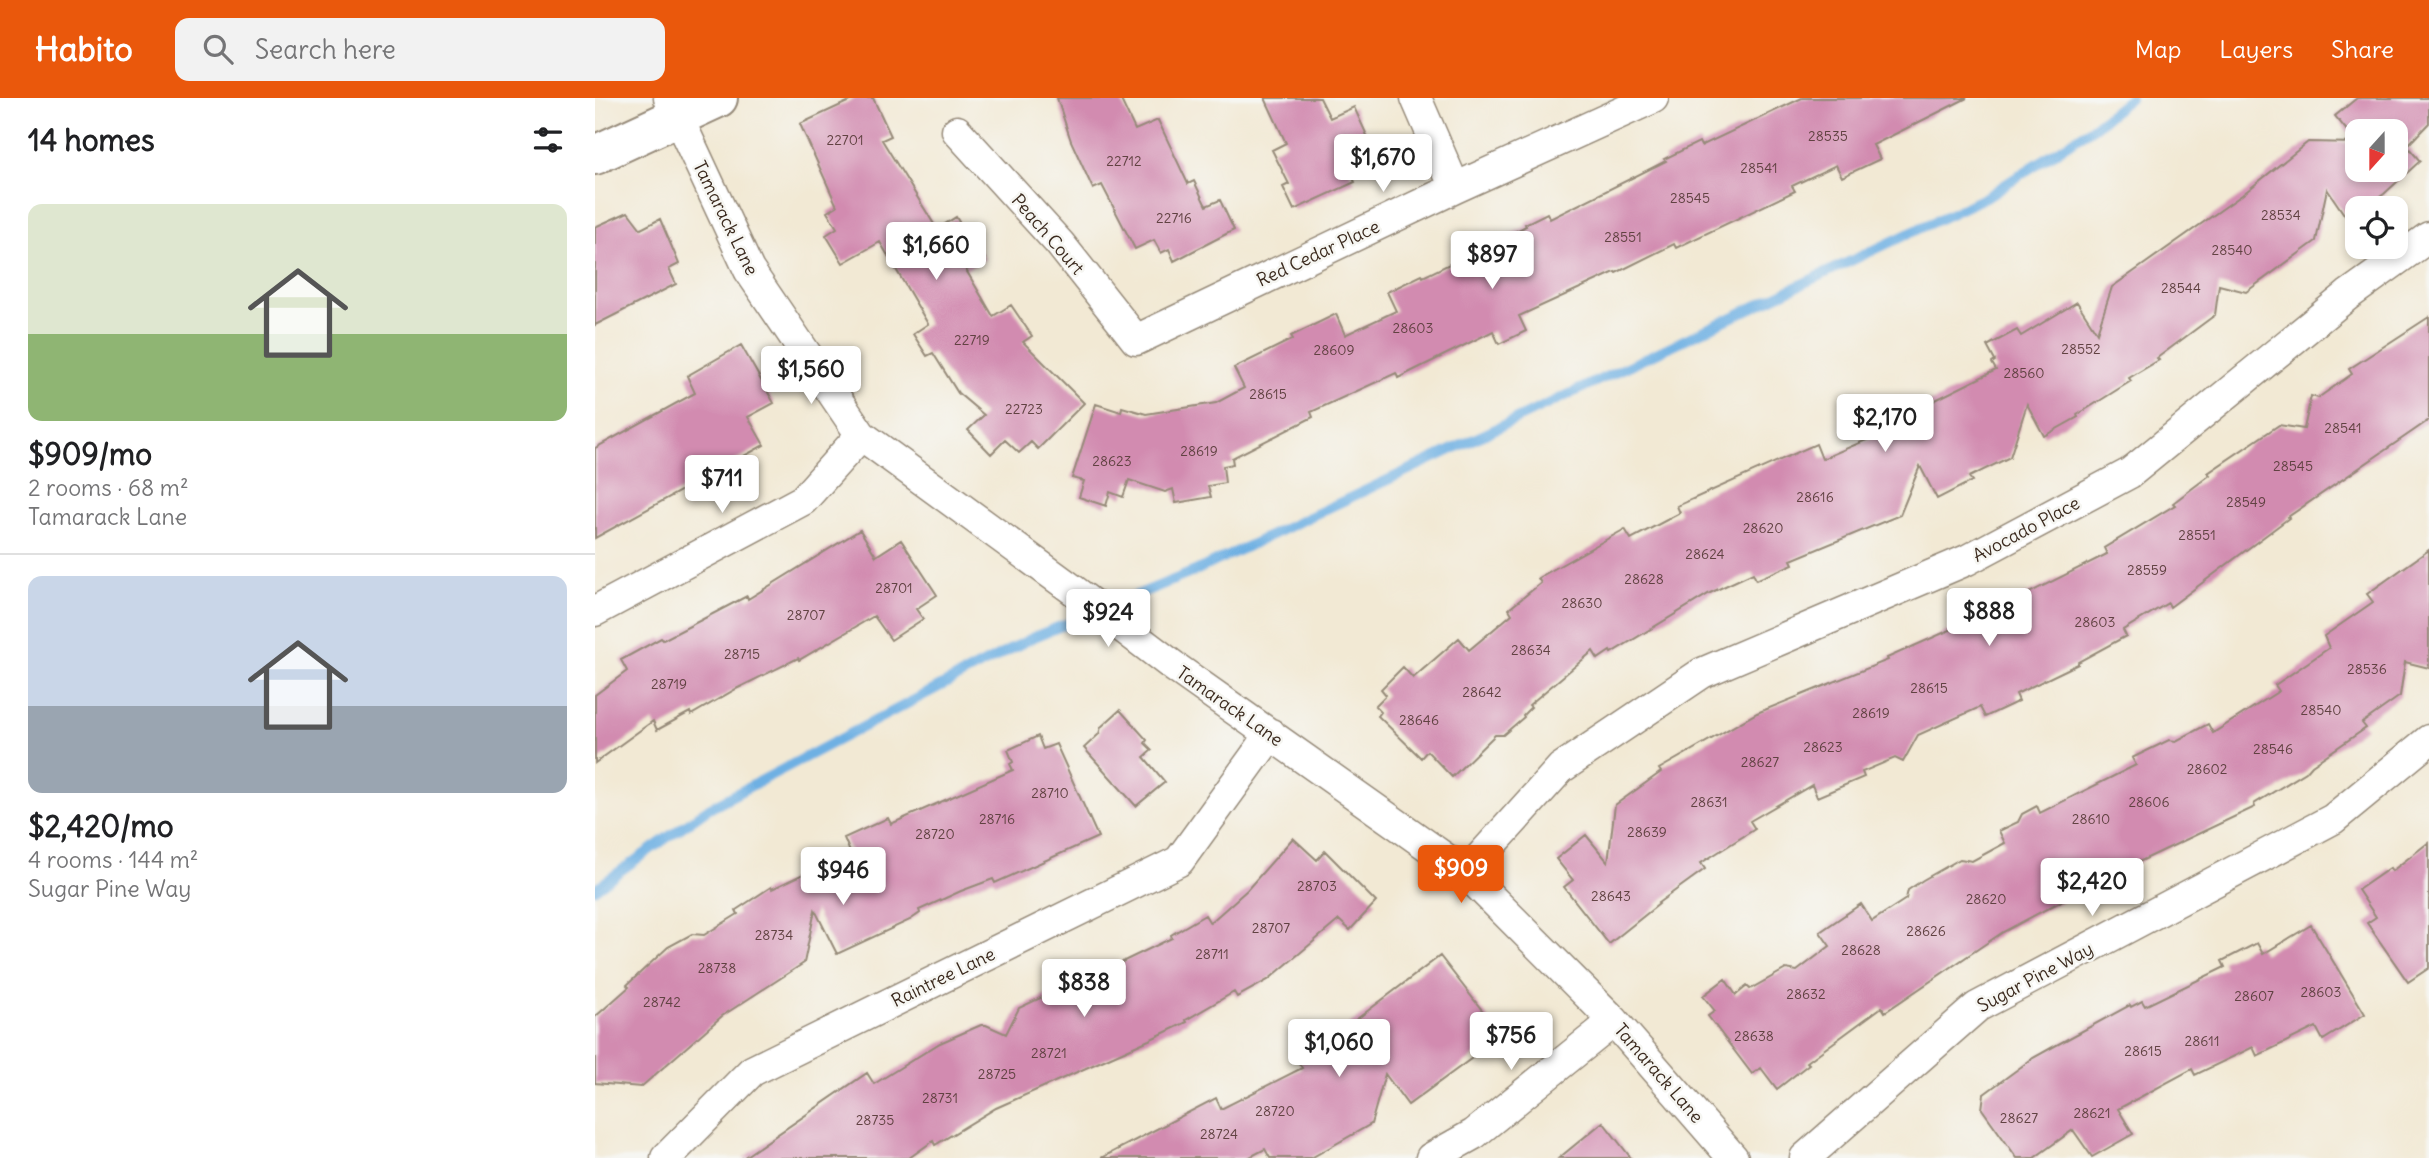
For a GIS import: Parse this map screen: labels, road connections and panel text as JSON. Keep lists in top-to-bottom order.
{
  "streets": {
    "street": [
      "Tamarack Lane",
      "Peach Court",
      "Red Cedar Place",
      "Avocado Place",
      "Raintree Lane",
      "Sugar Pine Way"
    ]
  },
  "crossings": [
    ["Tamarack Lane", "Avocado Place"],
    ["Tamarack Lane", "Raintree Lane"],
    ["Peach Court", "Red Cedar Place"]
  ],
  "house_numbers": [
    "28535",
    "22701",
    "22712",
    "28541",
    "28545",
    "28534",
    "22716",
    "28551",
    "28540",
    "28544",
    "28603",
    "22719",
    "28552",
    "28609",
    "28560",
    "28615",
    "22723",
    "28541",
    "28619",
    "28623",
    "28545",
    "28616",
    "28549",
    "28620",
    "28551",
    "28624",
    "28559",
    "28628",
    "28701",
    "28630",
    "28707",
    "28603",
    "28634",
    "28715",
    "28536",
    "28719",
    "28615",
    "28642",
    "28540",
    "28619",
    "28646",
    "28623",
    "28546",
    "28627",
    "28602",
    "28710",
    "28631",
    "28606",
    "28716",
    "28610",
    "28639",
    "28720",
    "28703",
    "28643",
    "28620",
    "28707",
    "28626",
    "28734",
    "28628",
    "28711",
    "28738",
    "28603",
    "28632",
    "28607",
    "28742",
    "28638",
    "28611",
    "28615",
    "28721",
    "28725",
    "28731",
    "28720",
    "28621",
    "28627",
    "28735",
    "28724"
  ],
  "north": "bottom",
  "page": {
    "header": "Habito",
    "search": "Search here",
    "nav": ["Map", "Layers", "Share"],
    "heading": "14 homes",
    "price": [
      "$1,670",
      "$1,660",
      "$897",
      "$1,560",
      "$2,170",
      "$711",
      "$888",
      "$924",
      "$909",
      "$946",
      "$2,420",
      "$838",
      "$756",
      "$1,060"
    ],
    "list": [
      {
        "name": "$909/mo",
        "note": "2 rooms · 68 m² · Tamarack Lane"
      },
      {
        "name": "$2,420/mo",
        "note": "4 rooms · 144 m² · Sugar Pine Way"
      }
    ]
  }
}
